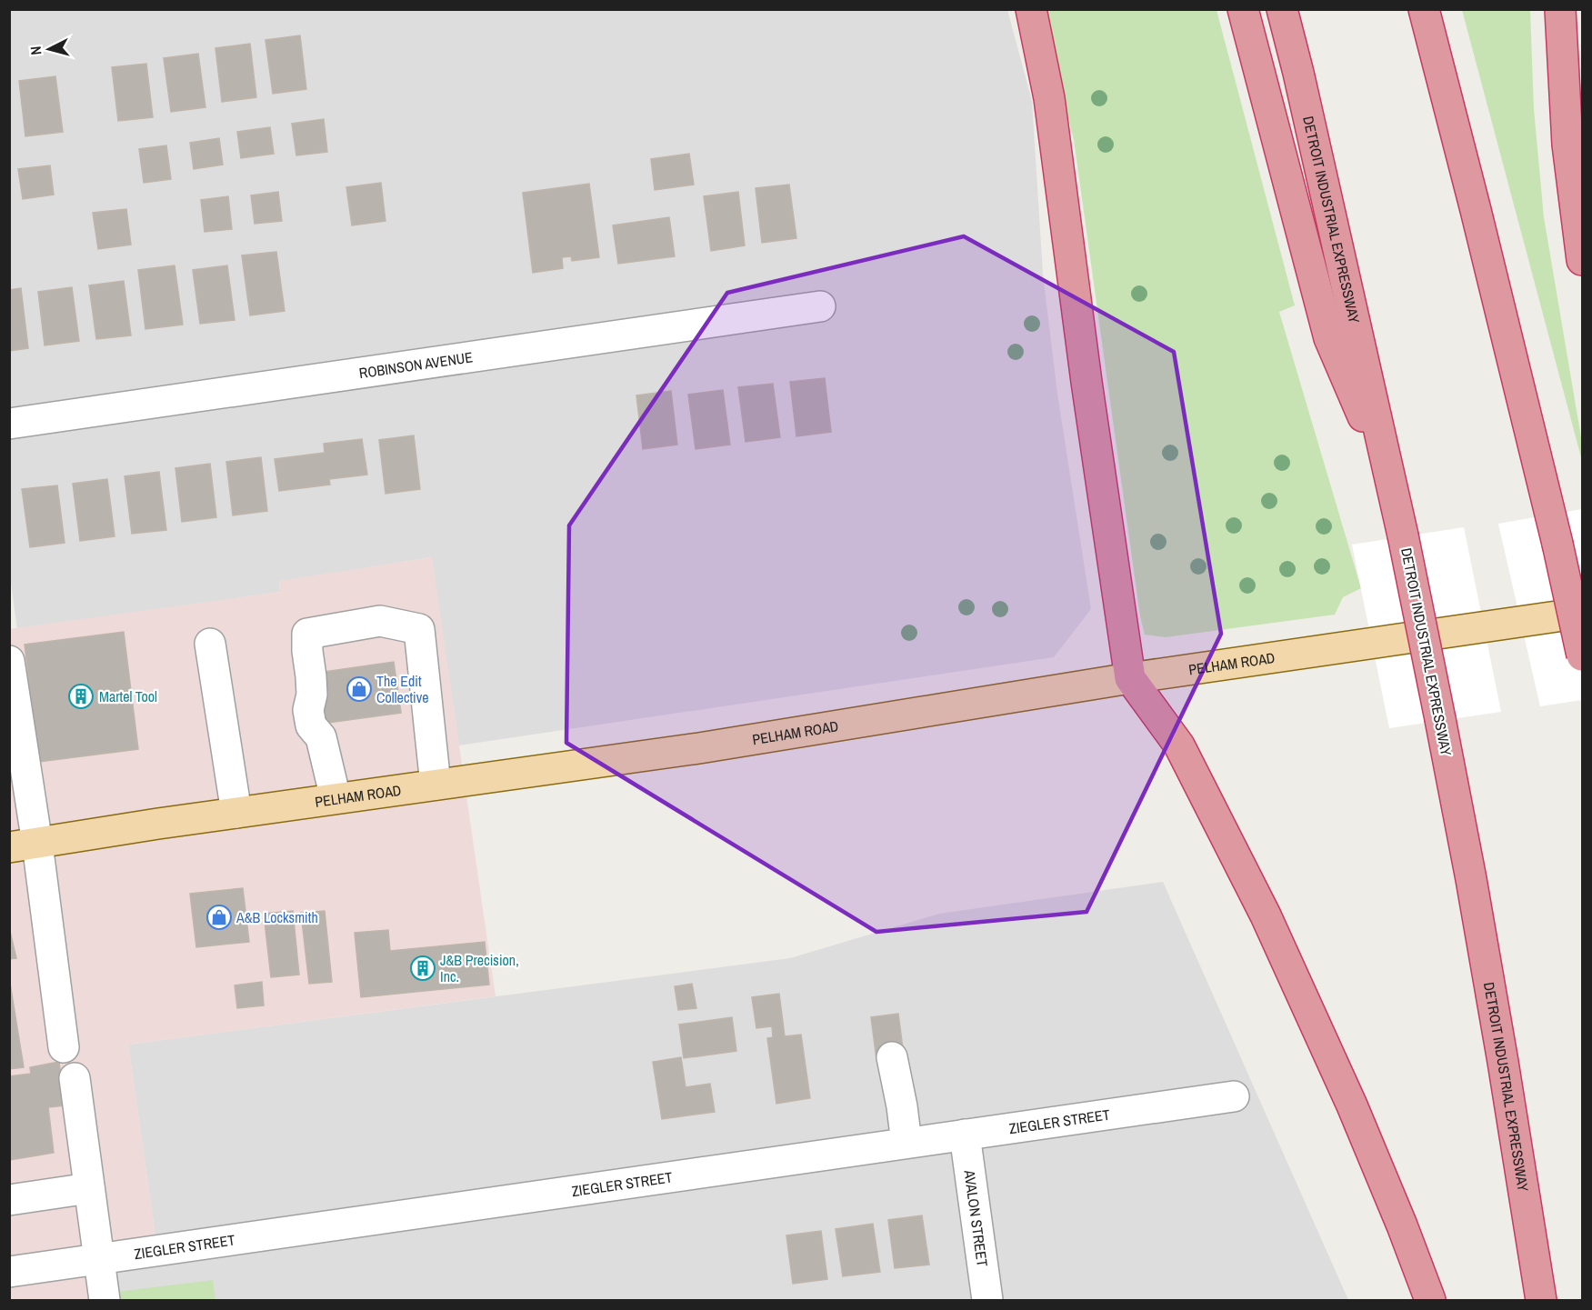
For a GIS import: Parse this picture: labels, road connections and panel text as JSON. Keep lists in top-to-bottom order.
{
  "streets": {
    "highway": ["DETROIT INDUSTRIAL EXPRESSWAY"],
    "main road": ["PELHAM ROAD"],
    "street": ["ROBINSON AVENUE", "ZIEGLER STREET", "AVALON STREET"]
  },
  "crossings": [
    ["ZIEGLER STREET", "AVALON STREET"]
  ],
  "places": {
    "shop": ["The Edit Collective", "A&B Locksmith"],
    "building": ["Martel Tool", "J&B Precision, Inc."]
  },
  "north": "left"
}
